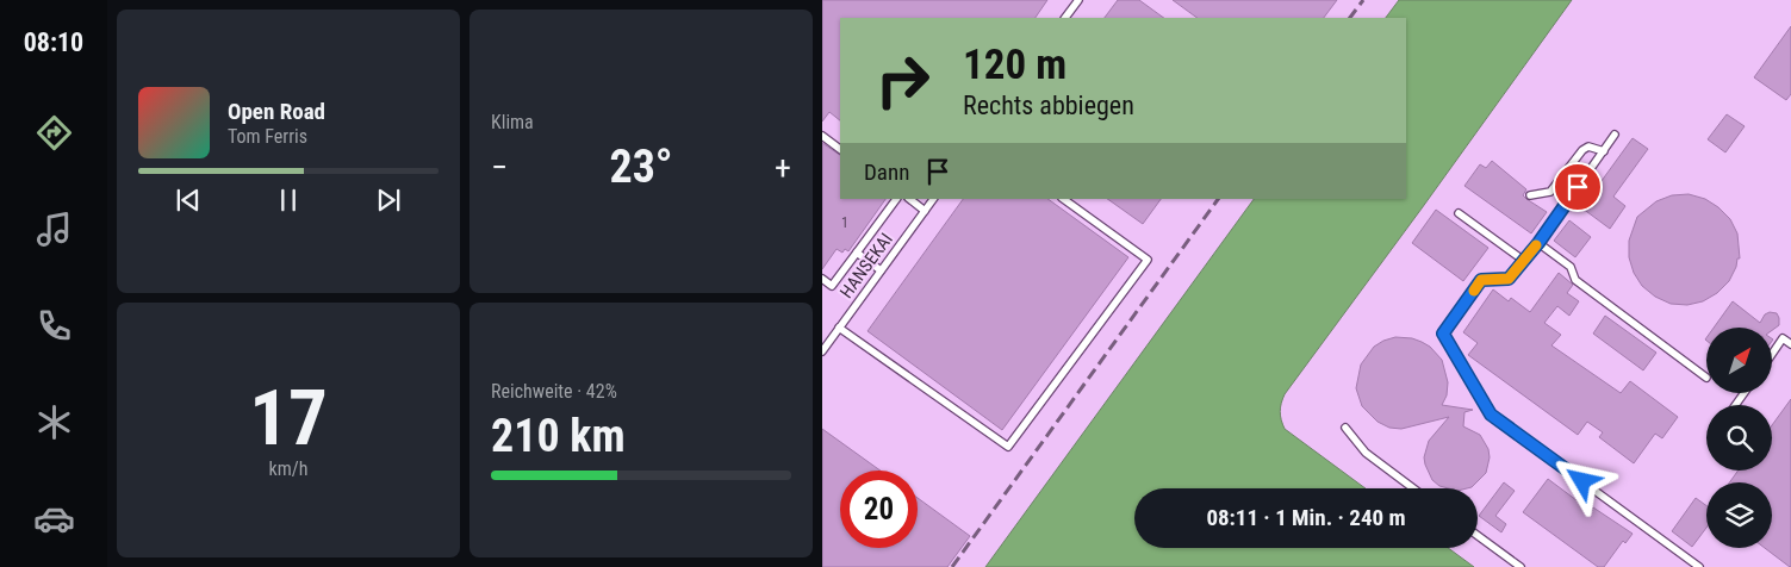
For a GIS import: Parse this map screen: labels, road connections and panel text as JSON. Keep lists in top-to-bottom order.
{
  "streets": {
    "lane": ["HANSEKAI"]
  },
  "house_numbers": ["1"],
  "north": "top right",
  "page": {
    "tabs": "08:10",
    "tile": [
      "Klima",
      ["17", "km/h"],
      ["Reichweite · 42%", "210 km"]
    ],
    "turn": ["120 m", "Rechts abbiegen"],
    "song": ["Open Road", "Tom Ferris"],
    "heat": ["−", "23°", "+"],
    "then": "Dann",
    "limit": "20",
    "trip": "08:11 · 1 Min. · 240 m"
  }
}
